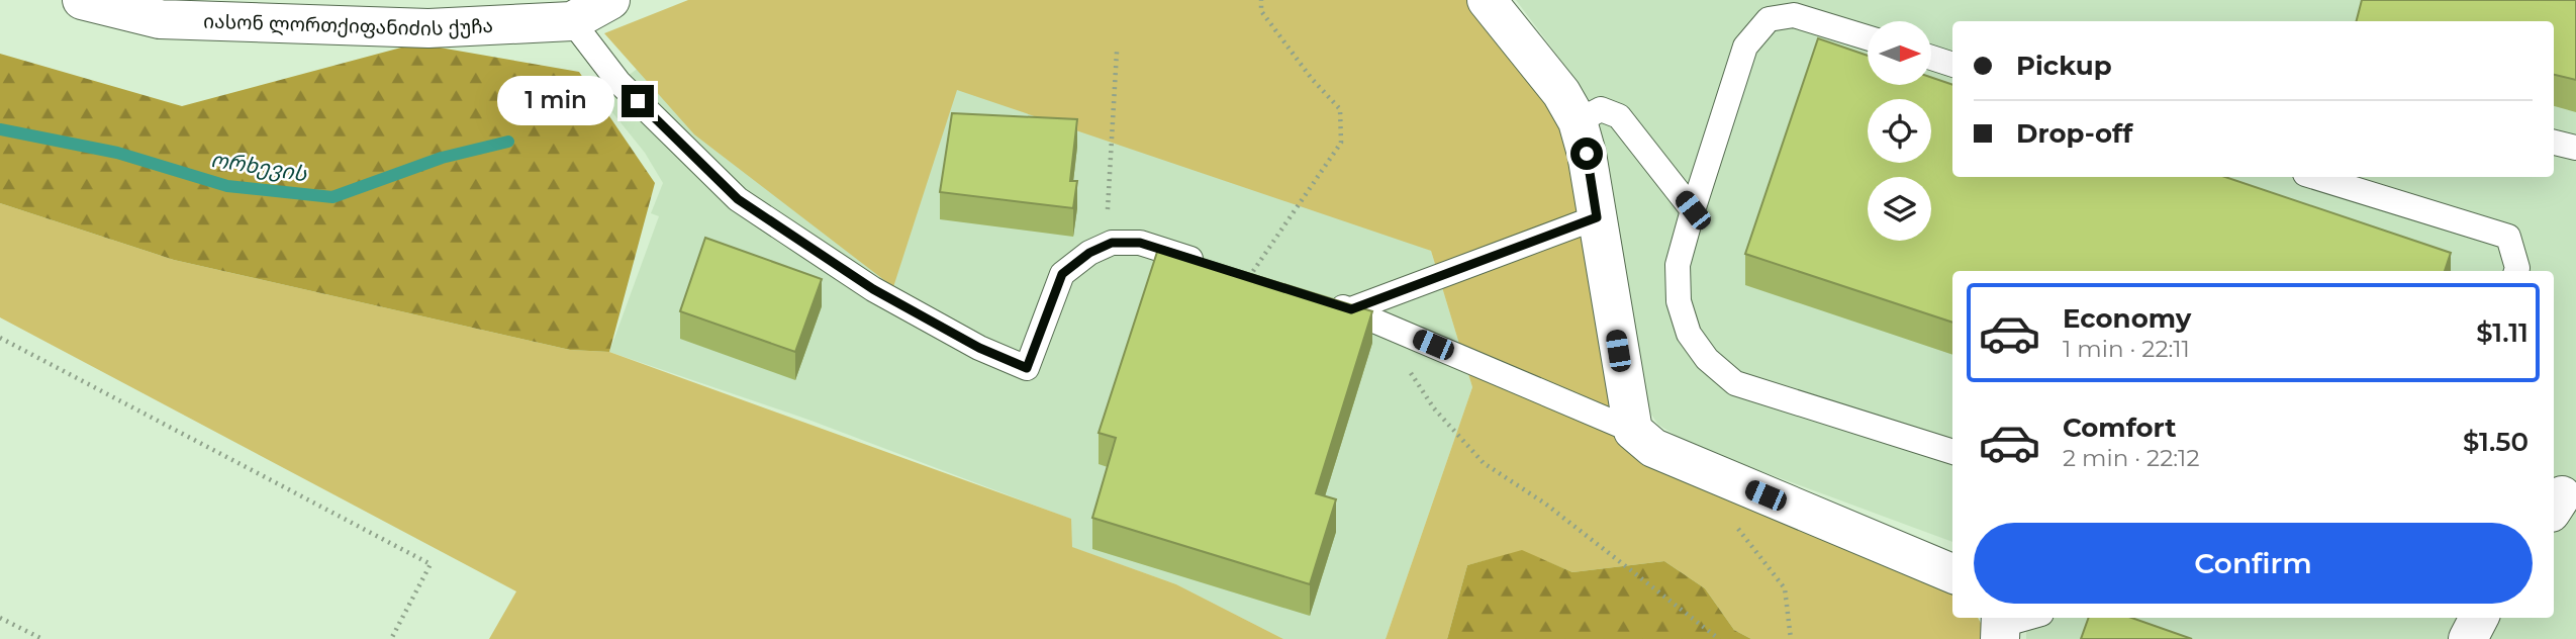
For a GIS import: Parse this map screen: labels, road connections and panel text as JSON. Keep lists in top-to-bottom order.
{
  "streets": {
    "street": ["იასონ ლორთქიფანიძის ქუჩა"]
  },
  "water": ["ორხევის"],
  "north": "right",
  "page": {
    "banner": ["Pickup", "Drop-off"],
    "bubble": "1 min",
    "list": [
      {
        "name": "Economy",
        "note": "1 min · 22:11",
        "value": "$1.11"
      },
      {
        "name": "Comfort",
        "note": "2 min · 22:12",
        "value": "$1.50"
      }
    ],
    "buttons": "Confirm"
  }
}
